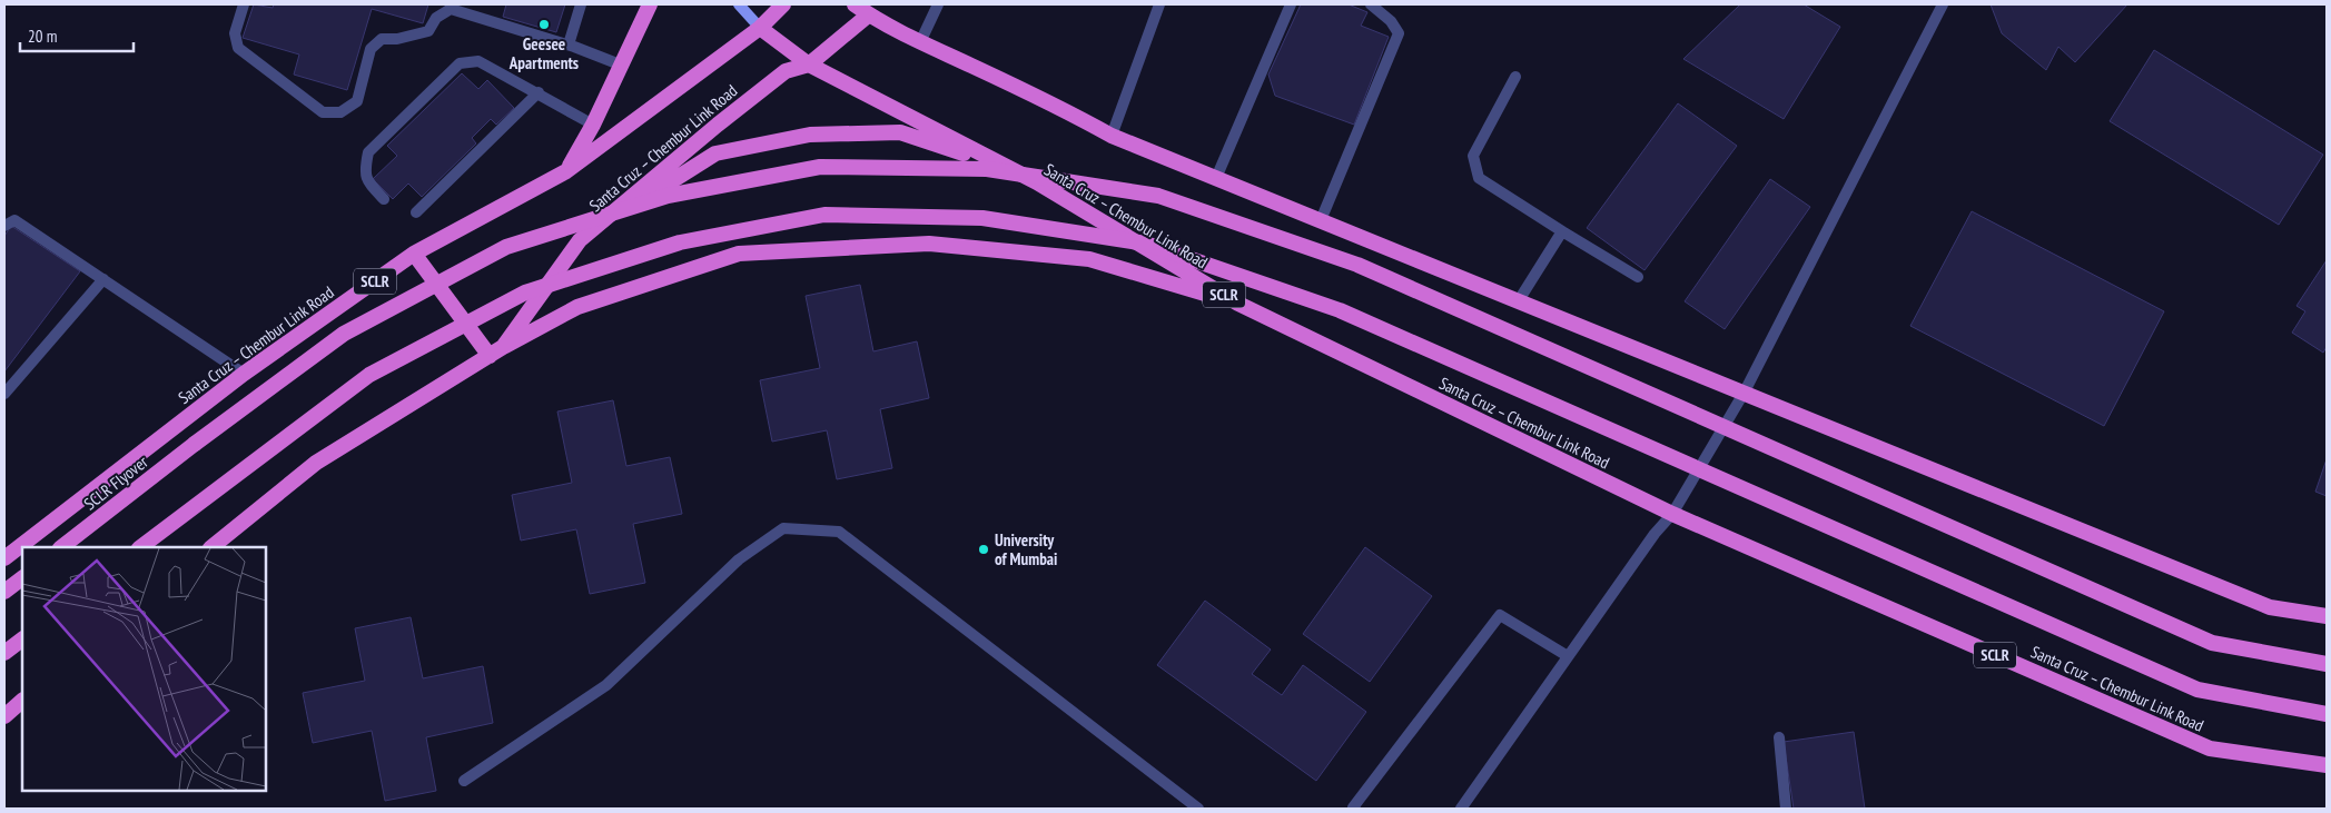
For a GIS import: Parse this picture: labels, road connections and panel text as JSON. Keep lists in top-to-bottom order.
{
  "streets": {
    "highway": ["Santa Cruz – Chembur Link Road", "SCLR", "SCLR Flyover"]
  },
  "places": ["Geesee Apartments", "University of Mumbai"],
  "scale_bar": "20 m"
}
